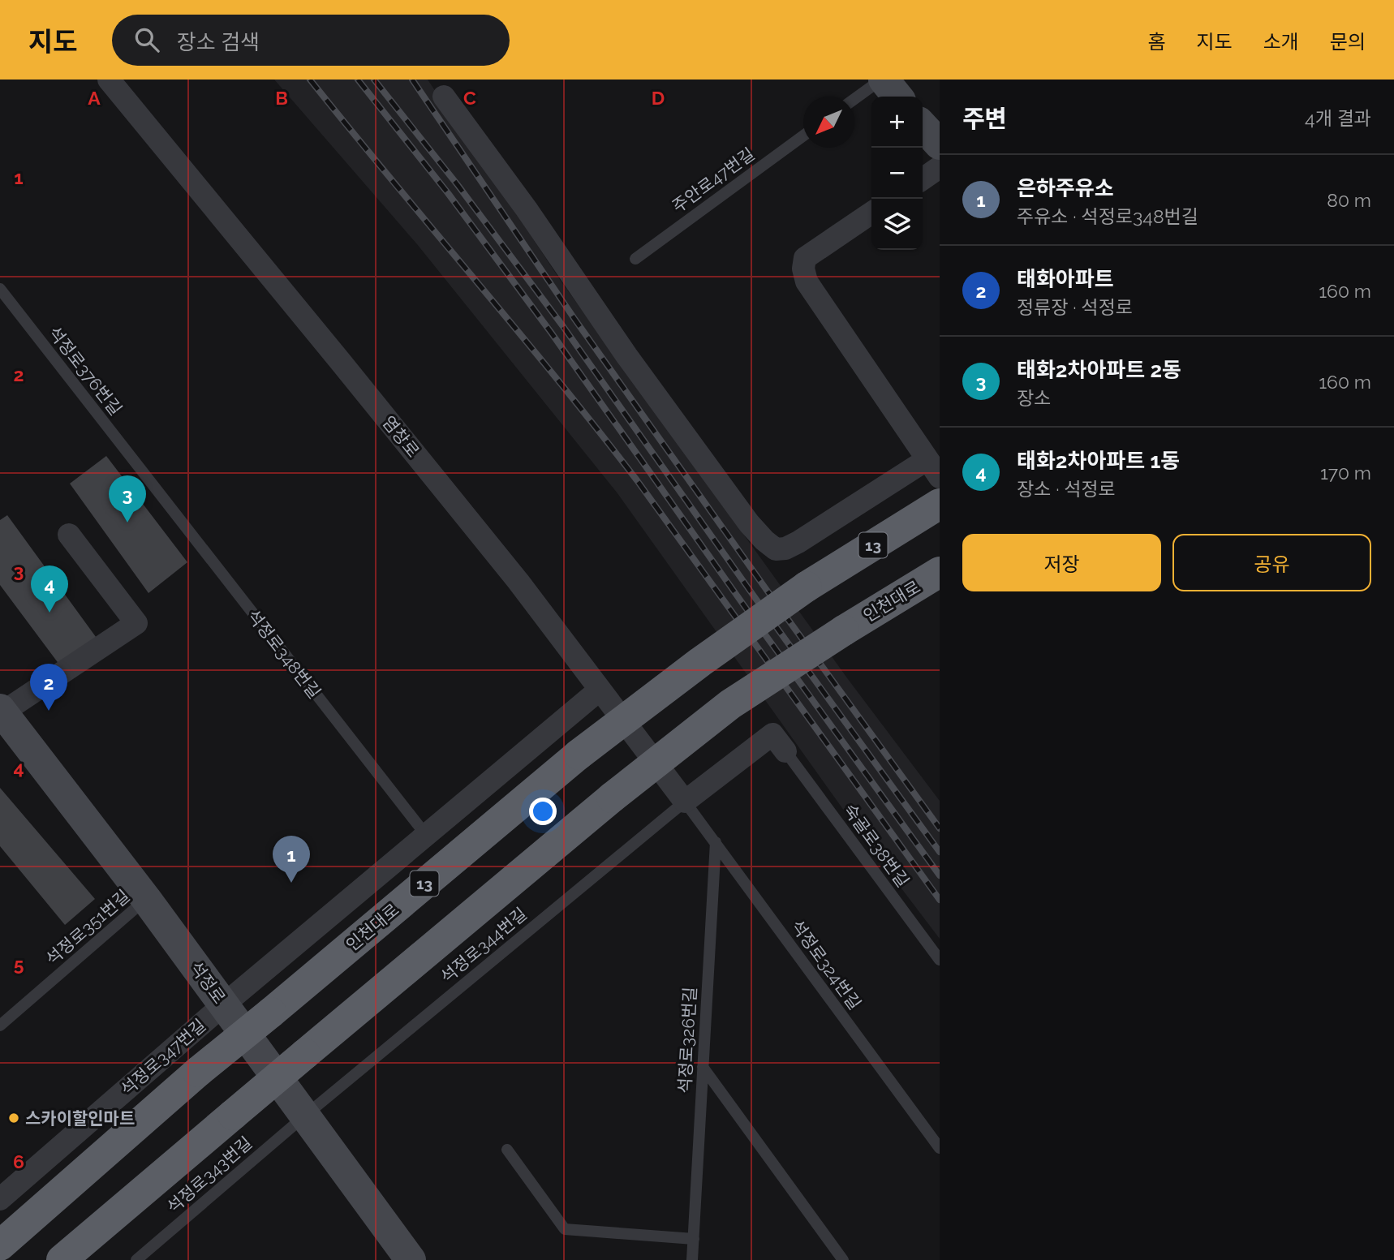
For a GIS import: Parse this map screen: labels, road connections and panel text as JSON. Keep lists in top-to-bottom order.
{
  "streets": {
    "highway": ["13", "인천대로"],
    "main road": ["석정로"],
    "street": ["염창로", "석정로347번길"],
    "lane": [
      "주안로47번길",
      "석정로376번길",
      "석정로348번길",
      "숙골로38번길",
      "석정로351번길",
      "석정로344번길",
      "석정로324번길",
      "석정로326번길",
      "석정로343번길"
    ]
  },
  "crossings": [
    ["석정로376번길", "석정로348번길"],
    ["염창로", "석정로344번길"],
    ["염창로", "석정로324번길"],
    ["석정로351번길", "석정로"],
    ["석정로344번길", "석정로324번길"],
    ["석정로344번길", "석정로"],
    ["석정로344번길", "석정로343번길"],
    ["석정로324번길", "석정로326번길"],
    ["석정로", "석정로347번길"],
    ["석정로", "석정로343번길"]
  ],
  "places": ["스카이할인마트"],
  "north": "bottom left",
  "page": {
    "header": "지도",
    "search": "장소 검색",
    "nav": [
      "홈",
      "지도",
      "소개",
      "문의"
    ],
    "heading": ["주변", "4개 결과"],
    "map_buttons": ["+", "−"],
    "list": [
      {
        "mark": "1",
        "name": "은하주유소",
        "note": "주유소 · 석정로348번길",
        "value": "80 m"
      },
      {
        "mark": "2",
        "name": "태화아파트",
        "note": "정류장 · 석정로",
        "value": "160 m"
      },
      {
        "mark": "3",
        "name": "태화2차아파트 2동",
        "note": "장소",
        "value": "160 m"
      },
      {
        "mark": "4",
        "name": "태화2차아파트 1동",
        "note": "장소 · 석정로",
        "value": "170 m"
      }
    ],
    "pins": [
      "3",
      "4",
      "2",
      "1"
    ],
    "buttons": ["저장", "공유"]
  },
  "grid": {
    "columns": [
      "A",
      "B",
      "C",
      "D"
    ],
    "rows": [
      "1",
      "2",
      "3",
      "4",
      "5",
      "6"
    ]
  }
}
